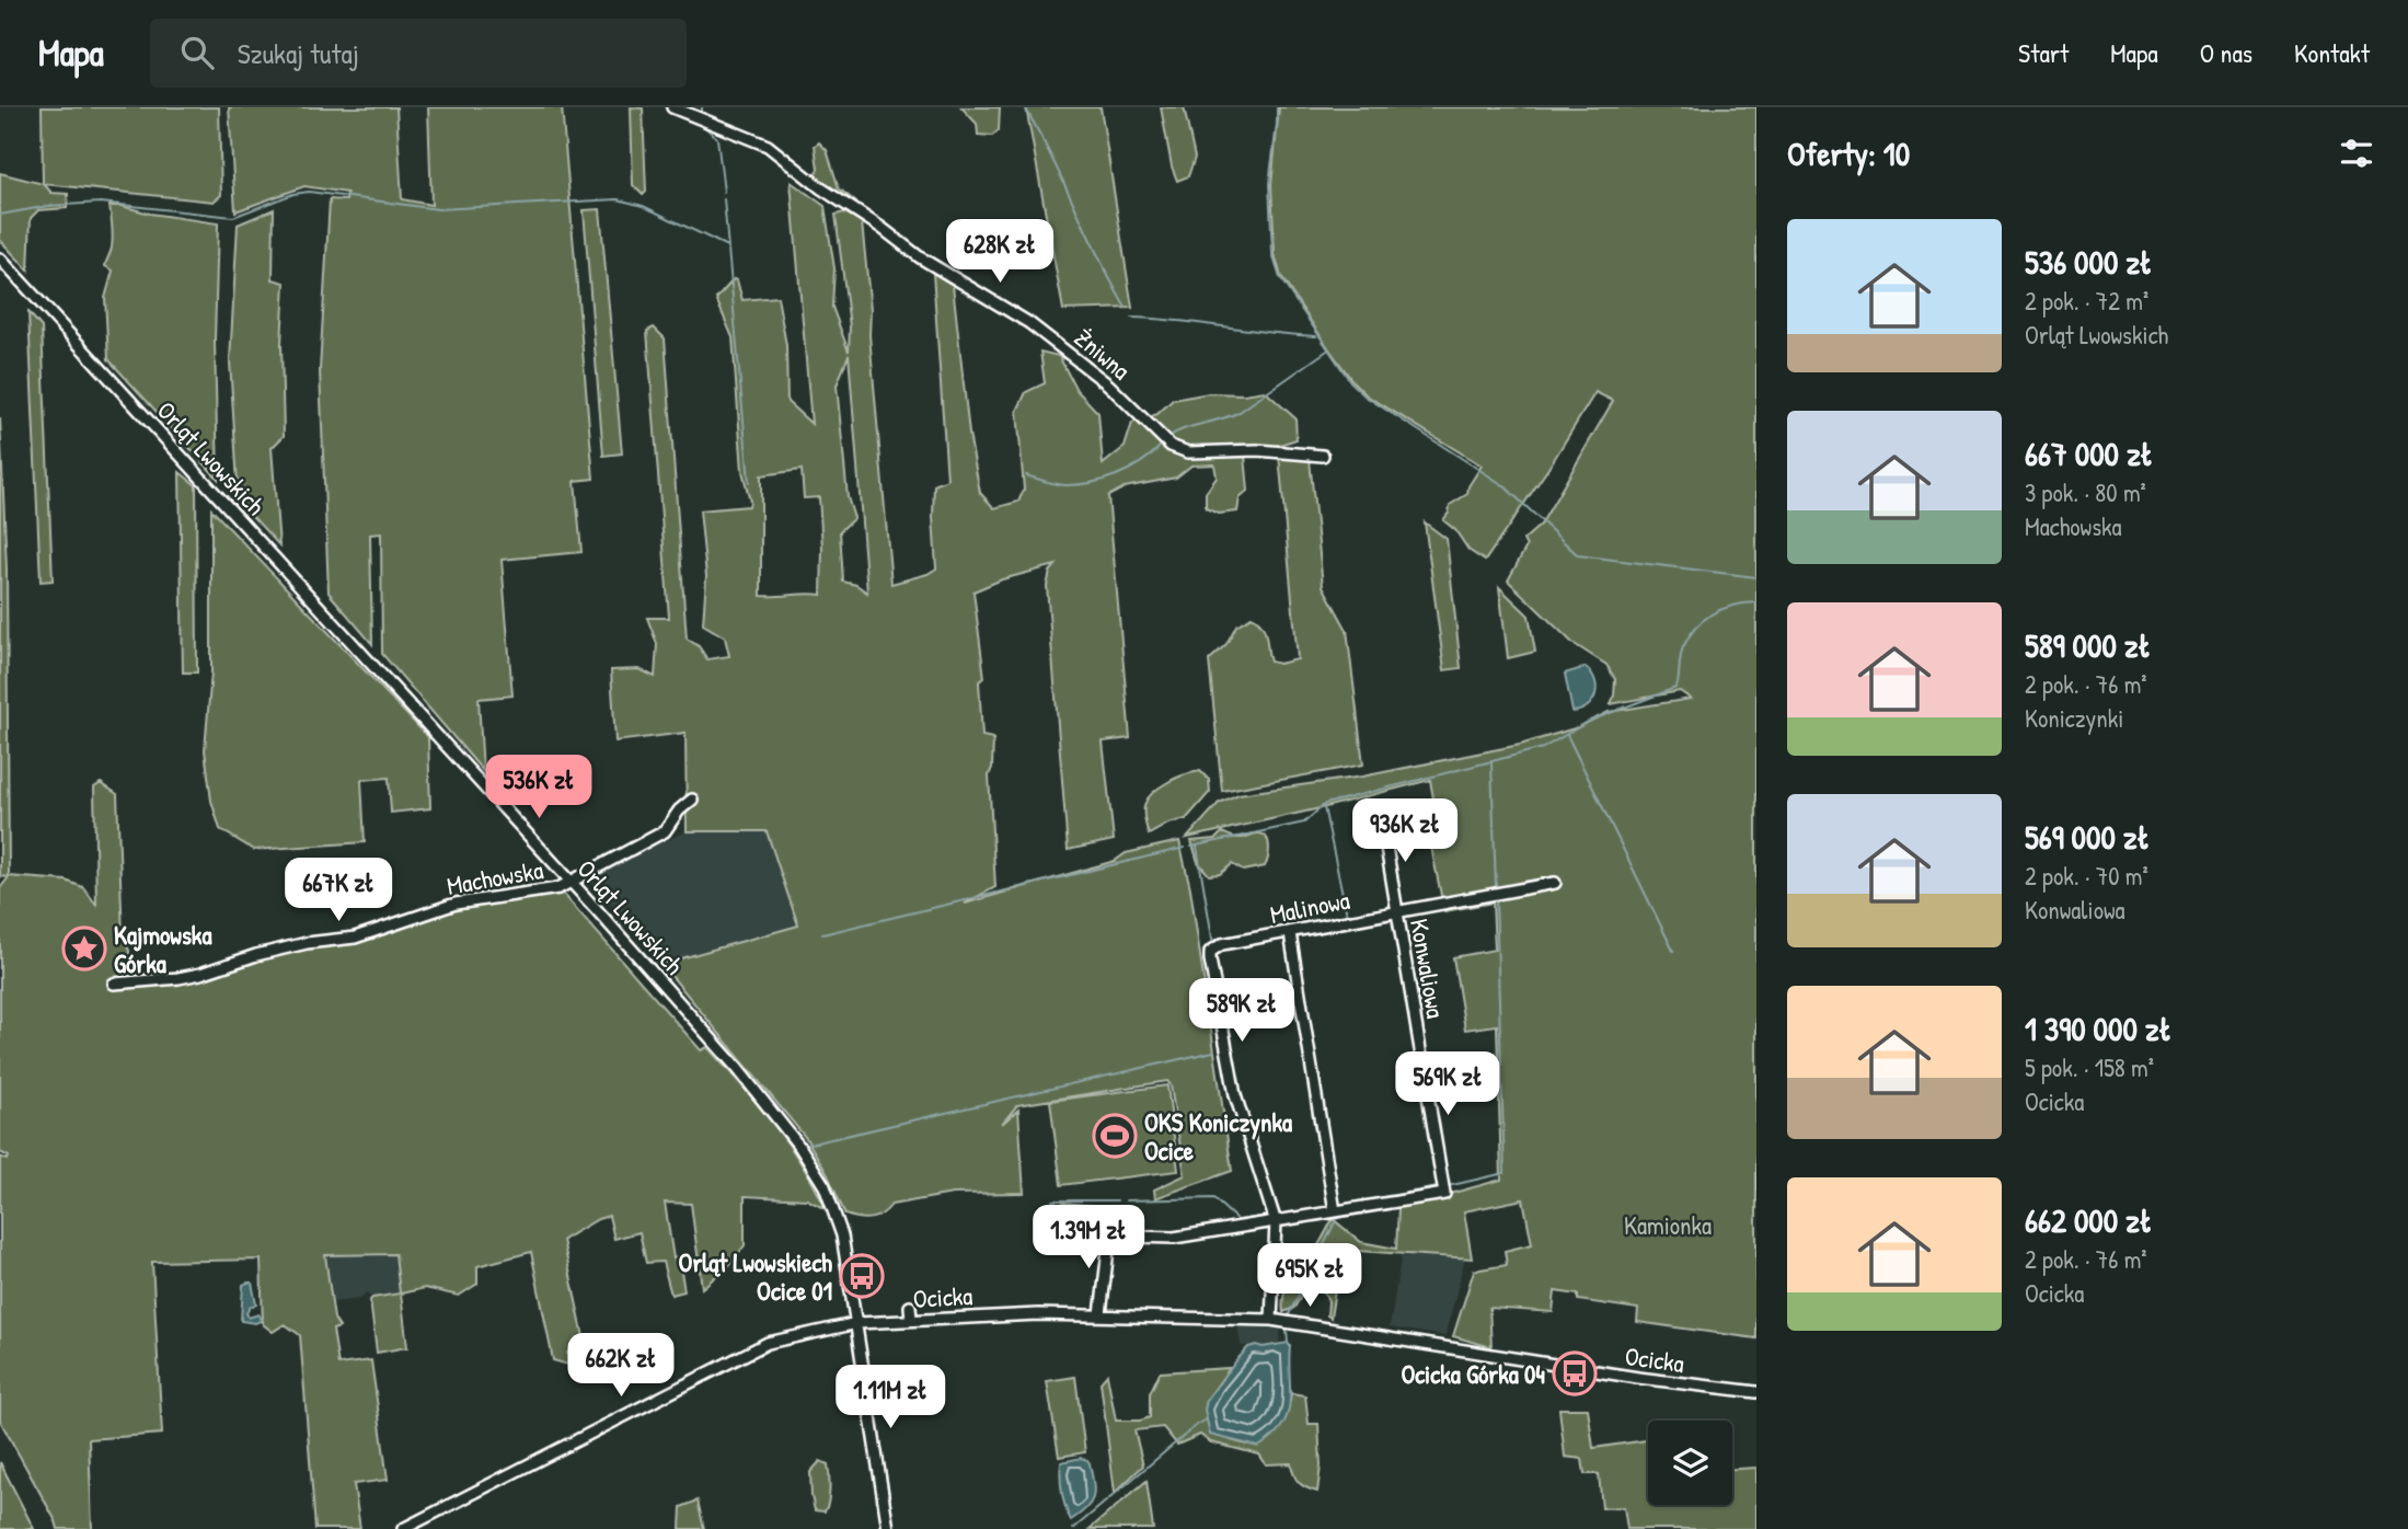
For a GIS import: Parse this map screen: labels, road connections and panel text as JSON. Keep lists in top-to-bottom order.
{
  "streets": {
    "street": [
      "Żniwna",
      "Orląt Lwowskich",
      "Machowska",
      "Malinowa",
      "Konwaliowa",
      "Ocicka"
    ]
  },
  "crossings": [
    ["Orląt Lwowskich", "Machowska"],
    ["Orląt Lwowskich", "Ocicka"],
    ["Malinowa", "Konwaliowa"]
  ],
  "parks": ["Kamionka"],
  "places": {
    "place": ["Kajmowska Górka"],
    "sports": ["OKS Koniczynka Ocice"],
    "bus stop": ["Orląt Lwowskiech Ocice 01", "Ocicka Górka 04"]
  },
  "page": {
    "header": "Mapa",
    "search": "Szukaj tutaj",
    "nav": [
      "Start",
      "Mapa",
      "O nas",
      "Kontakt"
    ],
    "heading": "Oferty: 10",
    "list": [
      {
        "name": "536 000 zł",
        "note": "2 pok. · 72 m² · Orląt Lwowskich"
      },
      {
        "name": "667 000 zł",
        "note": "3 pok. · 80 m² · Machowska"
      },
      {
        "name": "589 000 zł",
        "note": "2 pok. · 76 m² · Koniczynki"
      },
      {
        "name": "569 000 zł",
        "note": "2 pok. · 70 m² · Konwaliowa"
      },
      {
        "name": "1 390 000 zł",
        "note": "5 pok. · 158 m² · Ocicka"
      },
      {
        "name": "662 000 zł",
        "note": "2 pok. · 76 m² · Ocicka"
      }
    ],
    "price": [
      "628K zł",
      "536K zł",
      "936K zł",
      "667K zł",
      "589K zł",
      "569K zł",
      "1.39M zł",
      "695K zł",
      "662K zł",
      "1.11M zł"
    ]
  }
}
